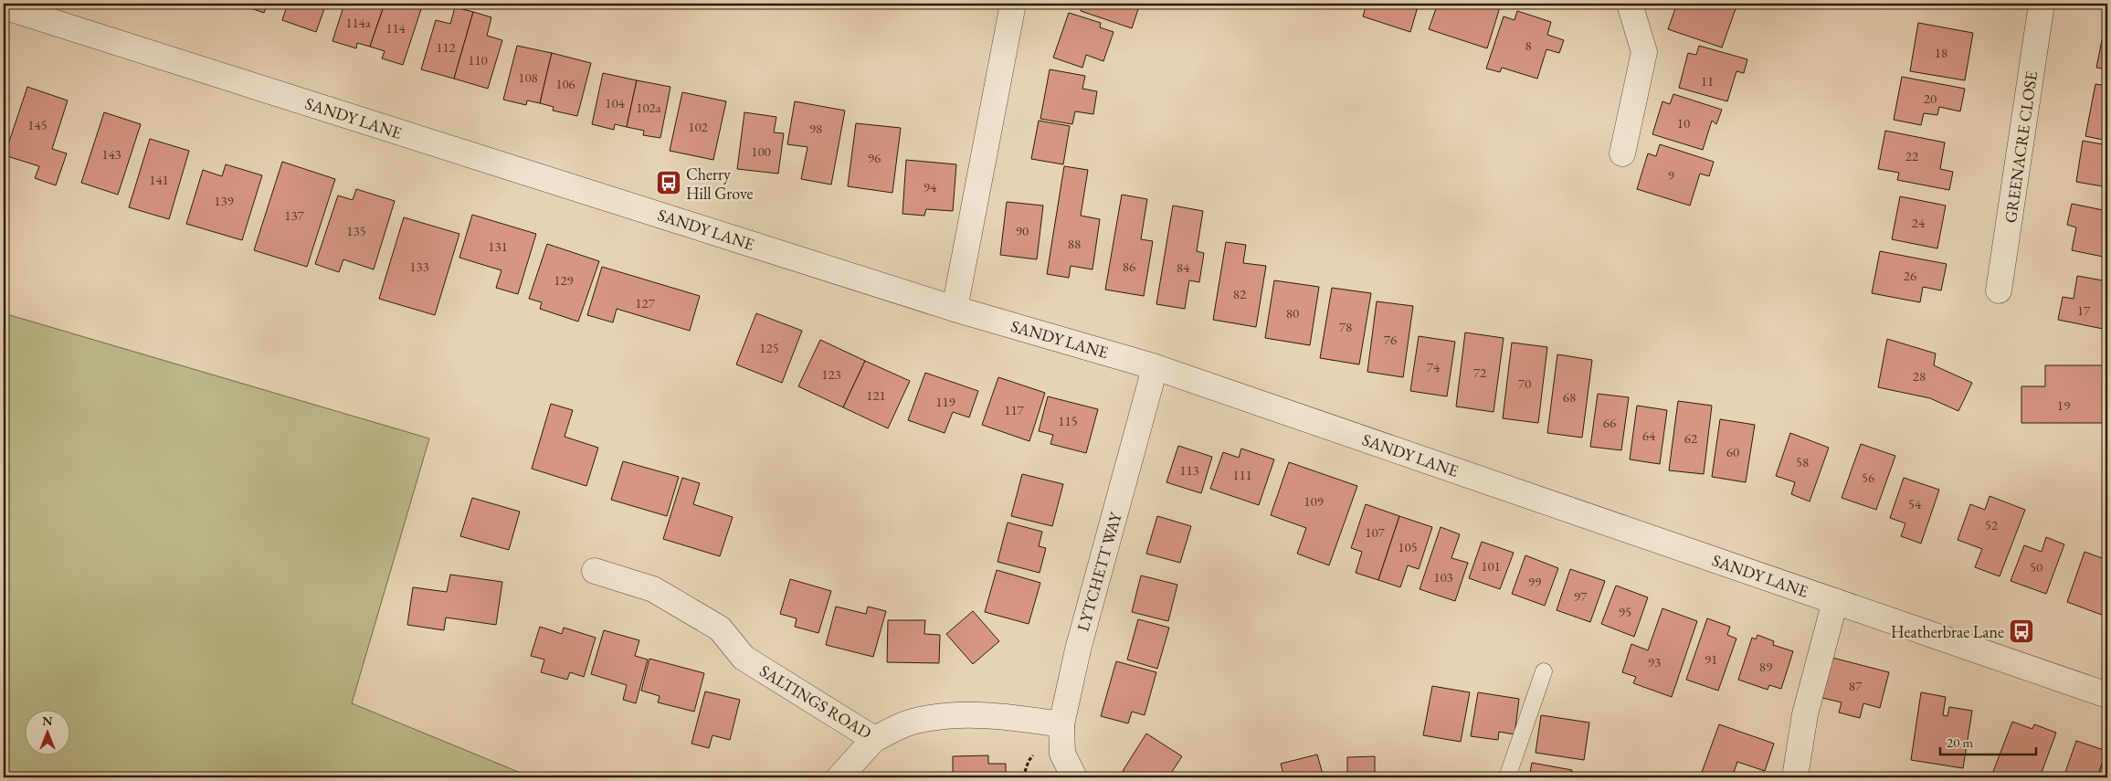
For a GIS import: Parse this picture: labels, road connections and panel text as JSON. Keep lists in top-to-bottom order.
{
  "streets": {
    "street": [
      "SANDY LANE",
      "GREENACRE CLOSE",
      "LYTCHETT WAY",
      "SALTINGS ROAD"
    ]
  },
  "crossings": [
    ["SANDY LANE", "LYTCHETT WAY"],
    ["LYTCHETT WAY", "SALTINGS ROAD"]
  ],
  "places": {
    "bus stop": ["Cherry Hill Grove", "Heatherbrae Lane"]
  },
  "house_numbers": [
    "114a",
    "114",
    "8",
    "112",
    "18",
    "110",
    "108",
    "11",
    "106",
    "20",
    "104",
    "102a",
    "10",
    "145",
    "102",
    "98",
    "100",
    "143",
    "22",
    "96",
    "9",
    "141",
    "94",
    "139",
    "137",
    "24",
    "135",
    "90",
    "88",
    "131",
    "133",
    "86",
    "84",
    "26",
    "129",
    "82",
    "127",
    "17",
    "80",
    "78",
    "76",
    "125",
    "74",
    "72",
    "123",
    "28",
    "70",
    "121",
    "68",
    "119",
    "19",
    "117",
    "115",
    "66",
    "64",
    "62",
    "60",
    "58",
    "113",
    "111",
    "56",
    "109",
    "54",
    "52",
    "107",
    "105",
    "101",
    "50",
    "103",
    "99",
    "97",
    "95",
    "91",
    "93",
    "89",
    "87"
  ],
  "scale_bar": "20 m",
  "north": "top"
}
